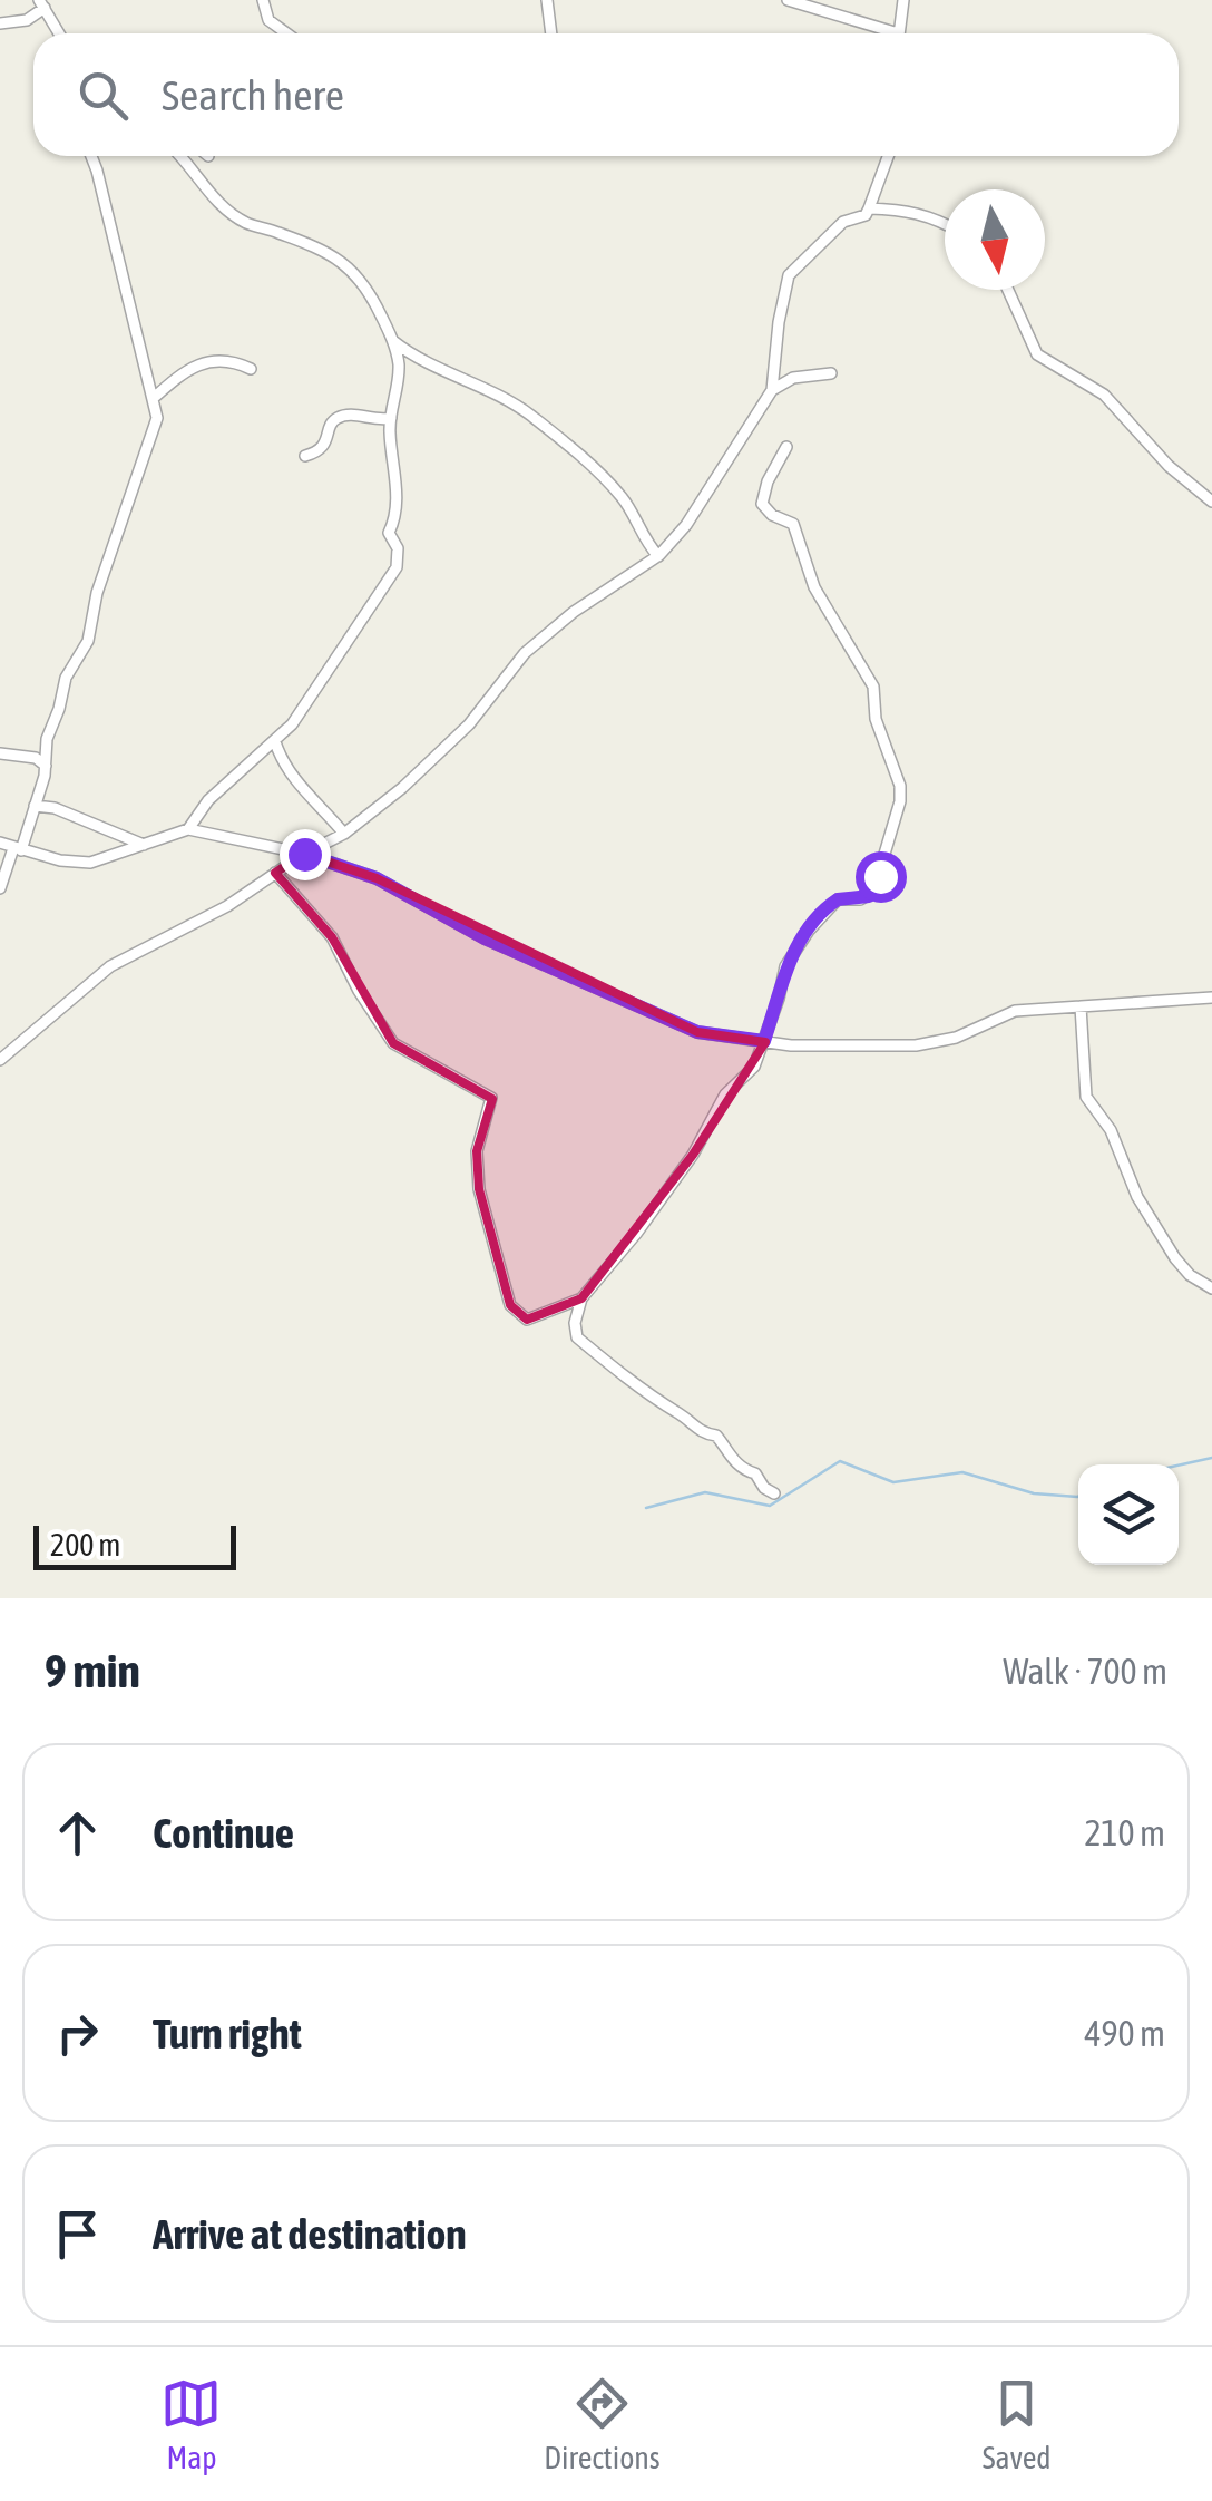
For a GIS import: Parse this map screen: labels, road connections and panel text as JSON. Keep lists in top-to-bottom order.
{
  "scale_bar": "200 m",
  "north": "bottom",
  "page": {
    "search": "Search here",
    "scale": "200 m",
    "heading": ["9 min", "Walk · 700 m"],
    "list": [
      ["Continue", "210 m"],
      ["Turn right", "490 m"],
      "Arrive at destination"
    ],
    "nav": ["Map", "Directions", "Saved"]
  }
}
